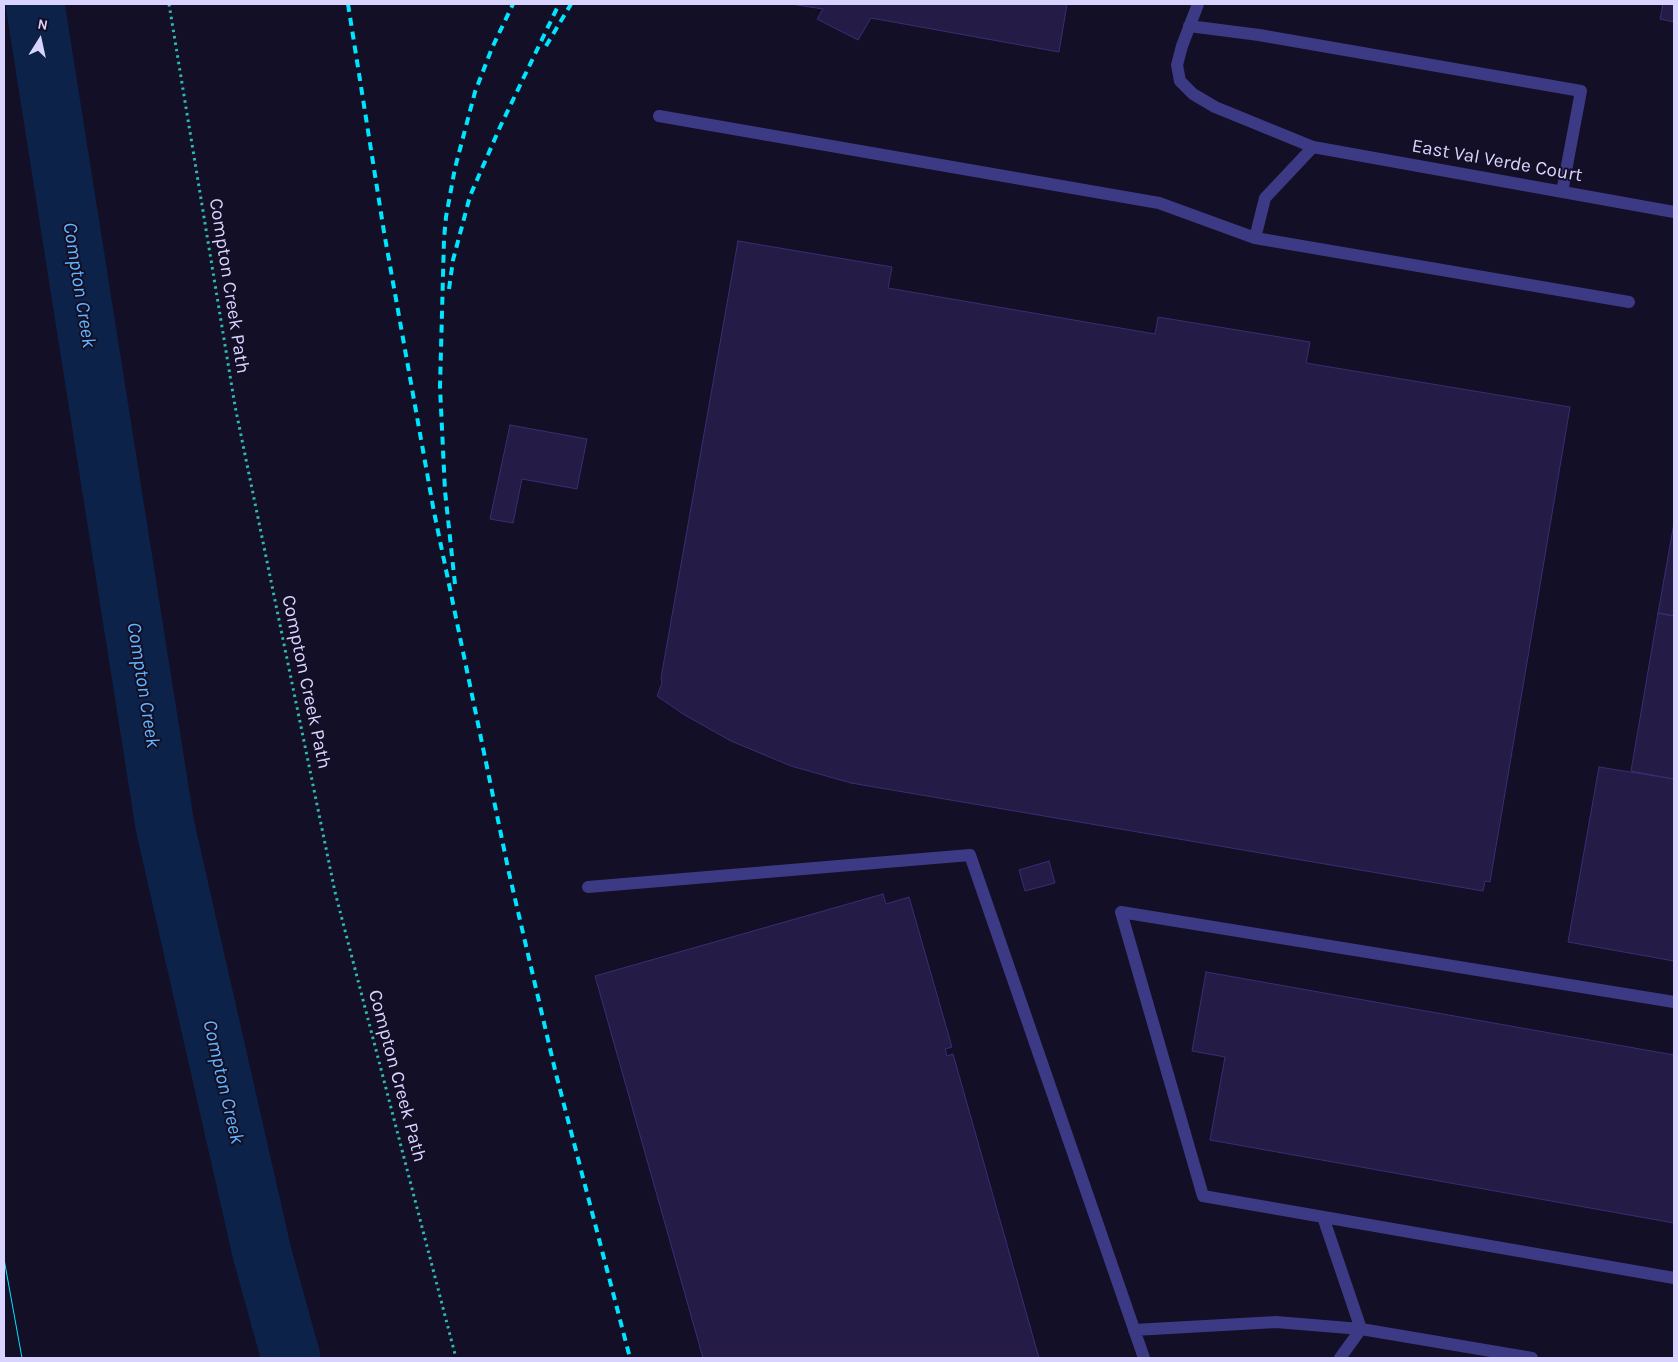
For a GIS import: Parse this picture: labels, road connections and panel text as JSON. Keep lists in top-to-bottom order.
{
  "streets": {
    "street": ["East Val Verde Court"],
    "path": ["Compton Creek Path"]
  },
  "water": ["Compton Creek"],
  "north": "top"
}
